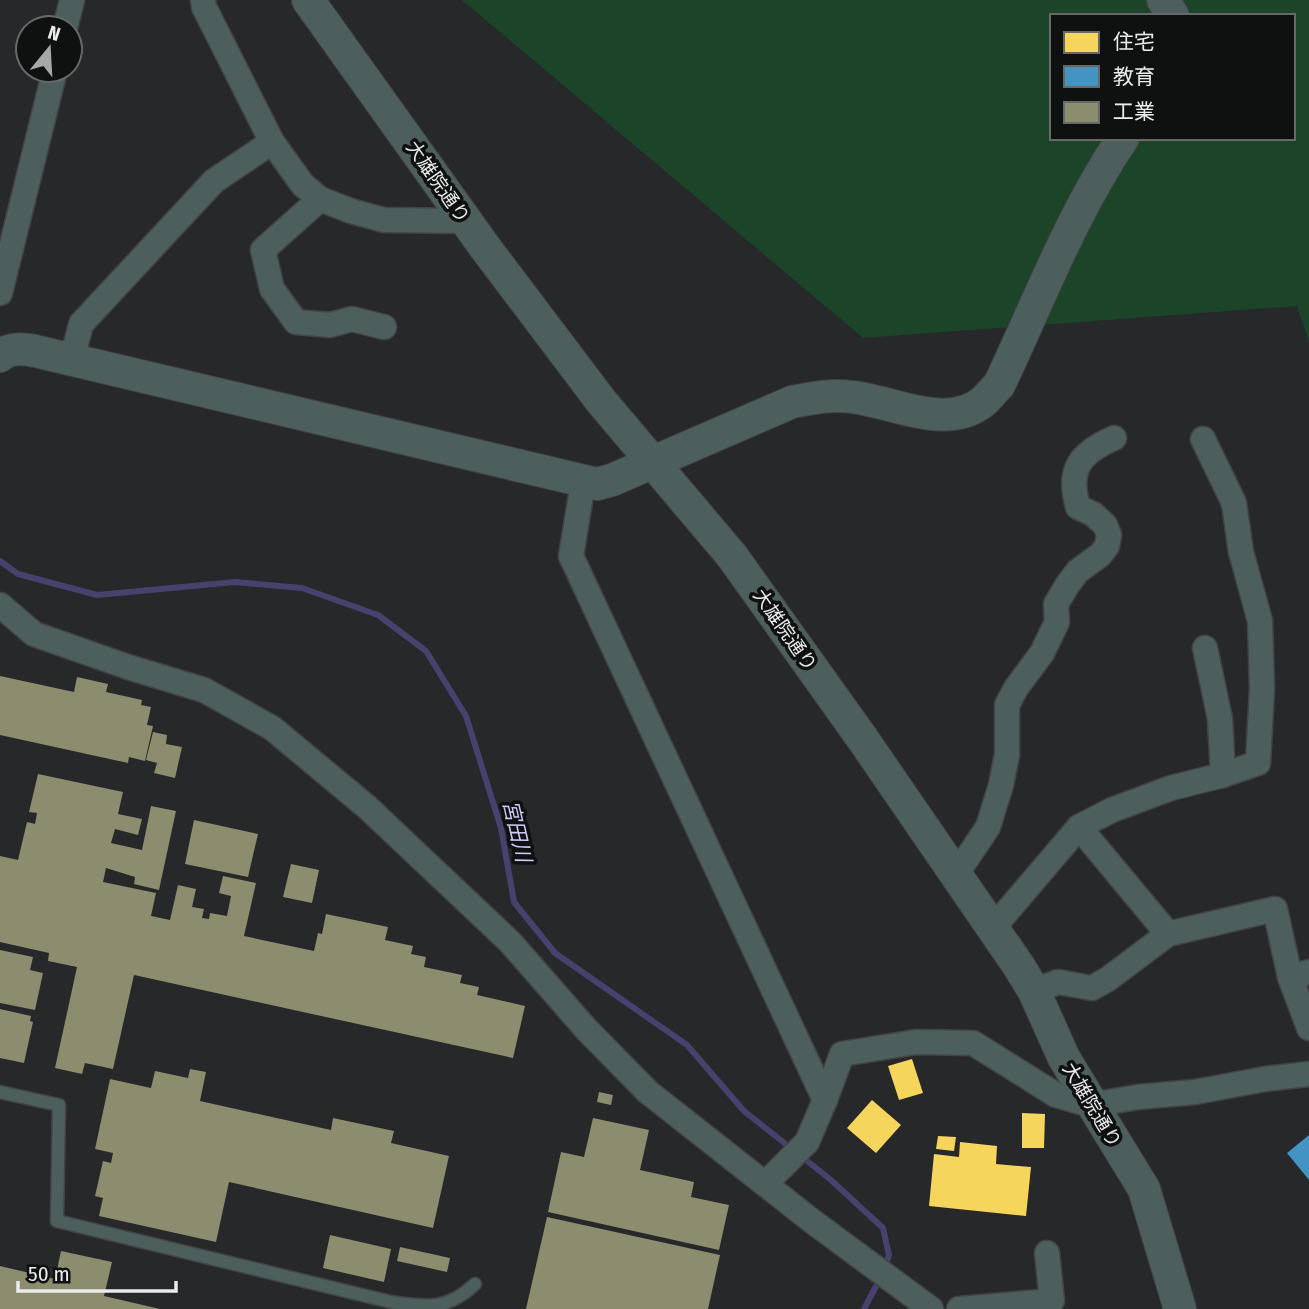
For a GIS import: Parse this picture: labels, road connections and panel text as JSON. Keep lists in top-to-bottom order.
{
  "streets": {
    "street": ["大雄院通り"]
  },
  "water": ["宮田川"],
  "legend": ["住宅", "教育", "工業"],
  "scale_bar": "50 m",
  "north": "top"
}
